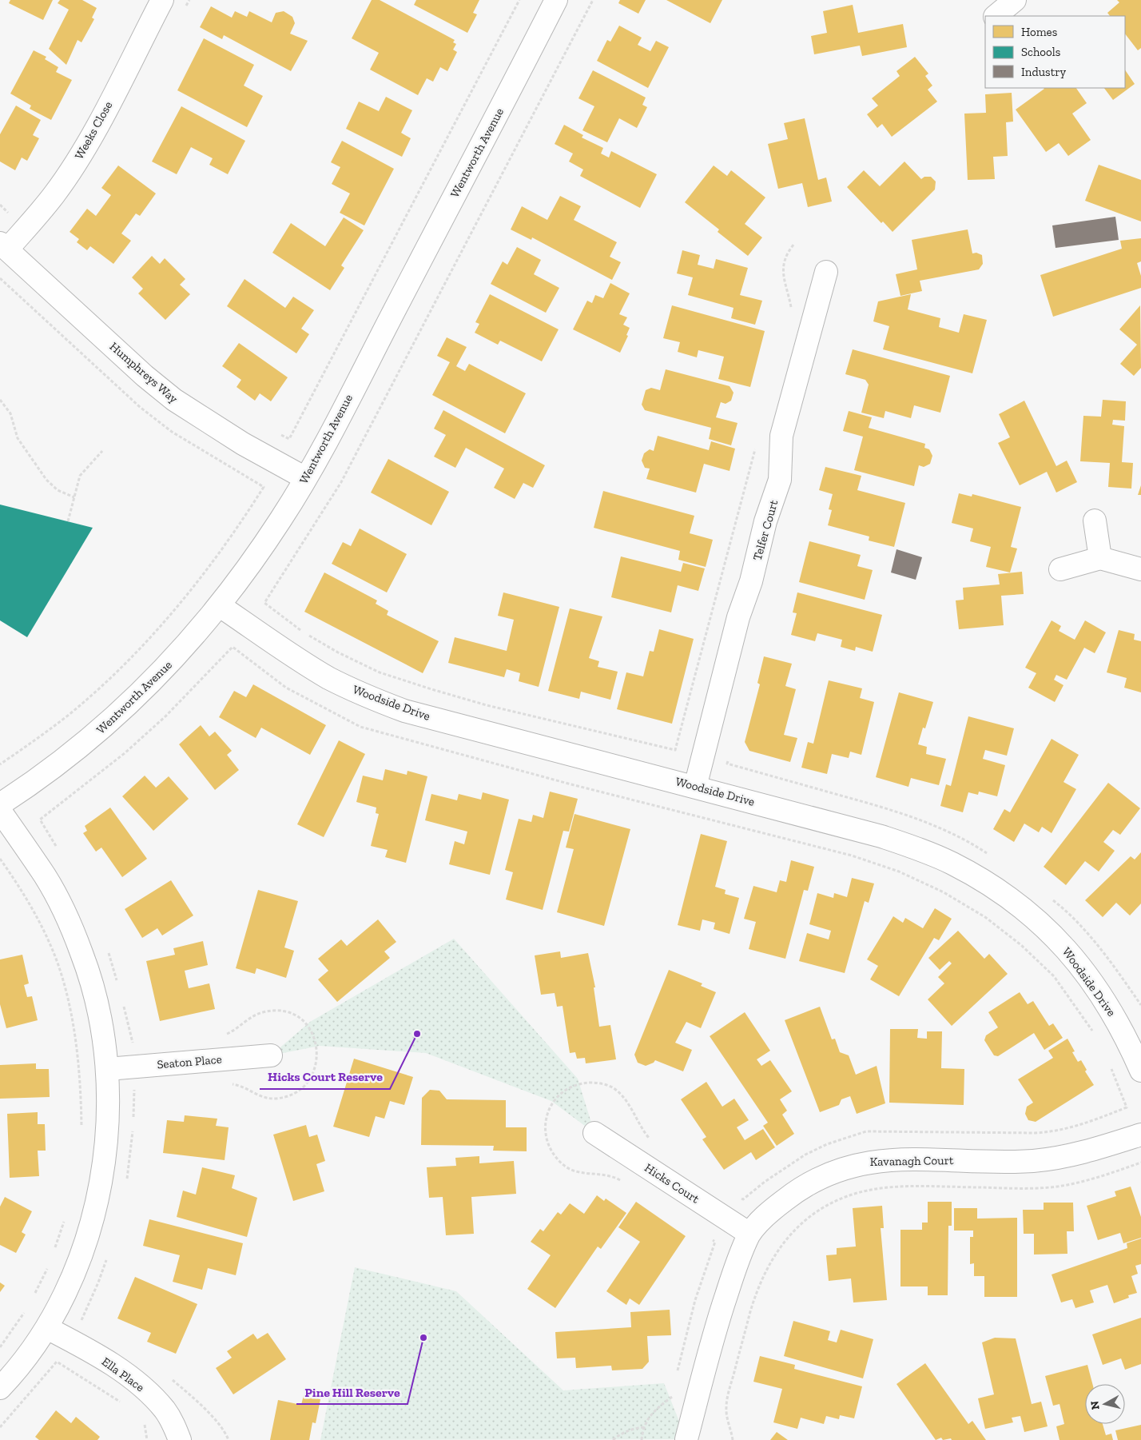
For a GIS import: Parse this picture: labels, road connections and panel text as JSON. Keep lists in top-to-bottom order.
{
  "streets": {
    "street": [
      "Weeks Close",
      "Wentworth Avenue",
      "Humphreys Way",
      "Telfer Court",
      "Woodside Drive",
      "Seaton Place",
      "Kavanagh Court",
      "Hicks Court",
      "Ella Place"
    ]
  },
  "crossings": [
    ["Weeks Close", "Humphreys Way"],
    ["Wentworth Avenue", "Humphreys Way"],
    ["Wentworth Avenue", "Woodside Drive"],
    ["Telfer Court", "Woodside Drive"],
    ["Kavanagh Court", "Hicks Court"]
  ],
  "places": ["Hicks Court Reserve", "Pine Hill Reserve"],
  "legend": ["Homes", "Schools", "Industry"],
  "north": "left"
}
